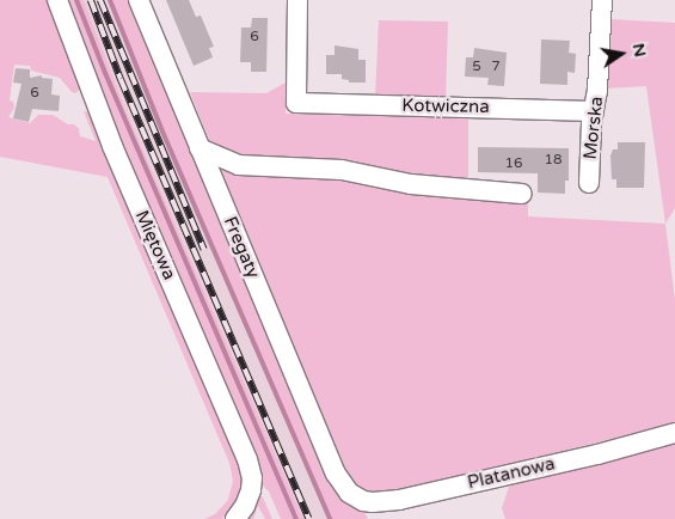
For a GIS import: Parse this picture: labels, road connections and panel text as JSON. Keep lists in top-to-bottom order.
{
  "streets": {
    "street": [
      "Kotwiczna",
      "Morska",
      "Miętowa",
      "Fregaty",
      "Platanowa"
    ]
  },
  "crossings": [
    ["Kotwiczna", "Morska"],
    ["Fregaty", "Platanowa"]
  ],
  "house_numbers": [
    "6",
    "5",
    "7",
    "6",
    "18",
    "16"
  ],
  "north": "right"
}
